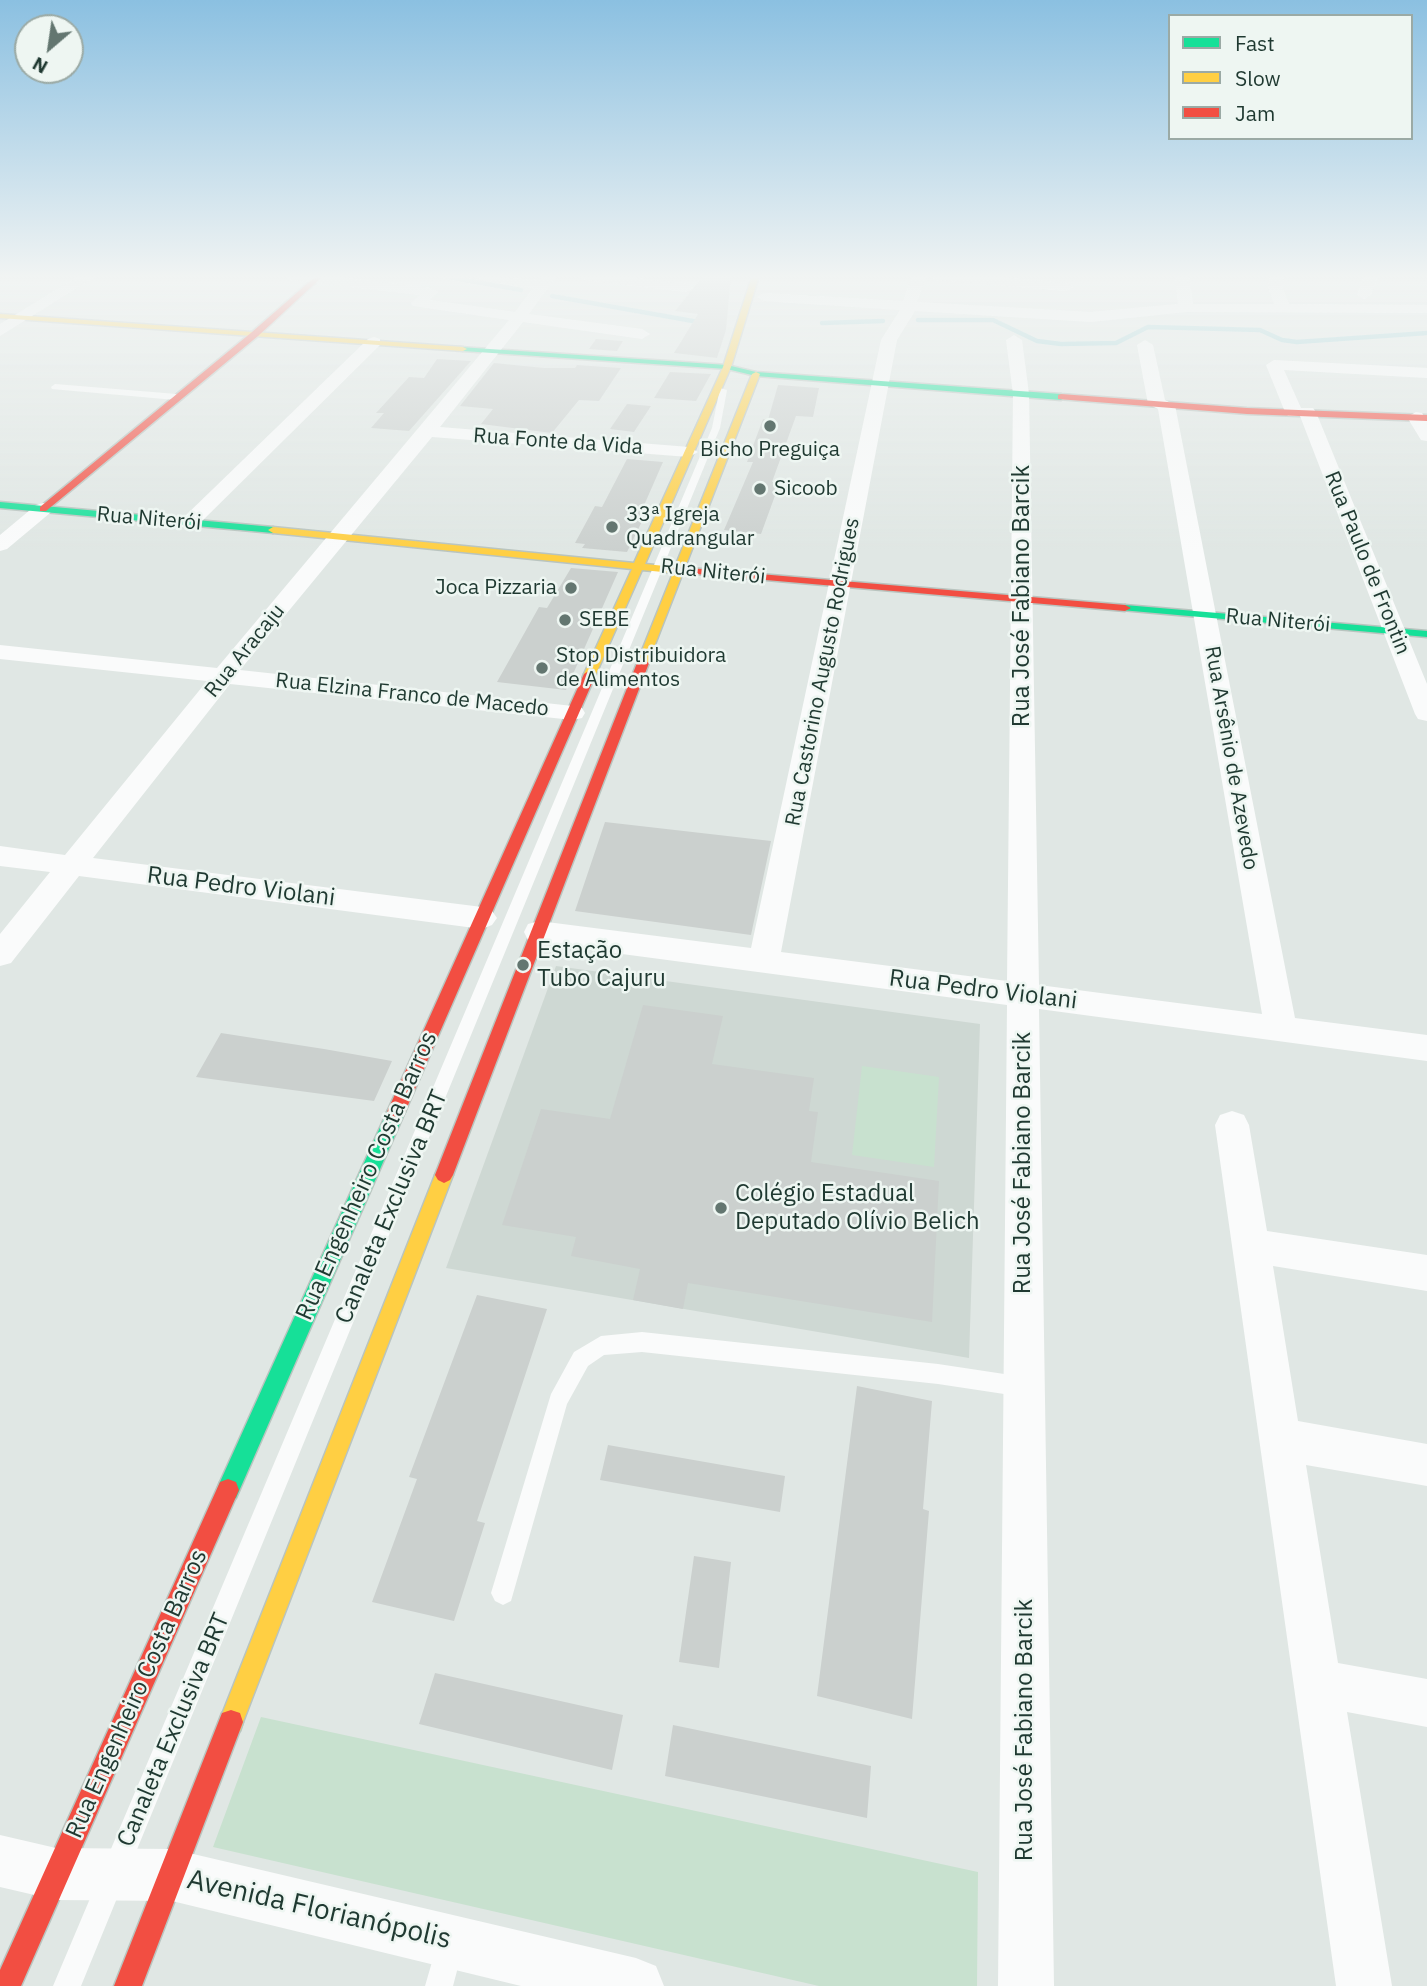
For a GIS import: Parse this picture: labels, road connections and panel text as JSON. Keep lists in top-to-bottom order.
{
  "streets": {
    "street": [
      "Rua Fonte da Vida",
      "Rua Niterói",
      "Rua Paulo de Frontin",
      "Rua José Fabiano Barcik",
      "Rua Aracaju",
      "Rua Castorino Augusto Rodrigues",
      "Rua Elzina Franco de Macedo",
      "Rua Arsênio de Azevedo",
      "Rua Pedro Violani",
      "Rua Engenheiro Costa Barros",
      "Avenida Florianópolis"
    ],
    "lane": ["Canaleta Exclusiva BRT"]
  },
  "crossings": [
    ["Rua Fonte da Vida", "Rua Aracaju"],
    ["Rua Fonte da Vida", "Rua Engenheiro Costa Barros"],
    ["Rua Niterói", "Rua Paulo de Frontin"],
    ["Rua Niterói", "Rua José Fabiano Barcik"],
    ["Rua Niterói", "Rua Aracaju"],
    ["Rua Niterói", "Rua Castorino Augusto Rodrigues"],
    ["Rua Niterói", "Rua Arsênio de Azevedo"],
    ["Rua Niterói", "Rua Engenheiro Costa Barros"],
    ["Rua Niterói", "Canaleta Exclusiva BRT"],
    ["Rua José Fabiano Barcik", "Rua Pedro Violani"],
    ["Rua Aracaju", "Rua Elzina Franco de Macedo"],
    ["Rua Aracaju", "Rua Pedro Violani"],
    ["Rua Castorino Augusto Rodrigues", "Rua Pedro Violani"],
    ["Rua Elzina Franco de Macedo", "Rua Engenheiro Costa Barros"],
    ["Rua Arsênio de Azevedo", "Rua Pedro Violani"],
    ["Rua Pedro Violani", "Rua Engenheiro Costa Barros"],
    ["Rua Engenheiro Costa Barros", "Canaleta Exclusiva BRT"],
    ["Rua Engenheiro Costa Barros", "Avenida Florianópolis"],
    ["Canaleta Exclusiva BRT", "Avenida Florianópolis"]
  ],
  "places": [
    "Bicho Preguiça",
    "Sicoob",
    "33ª Igreja Quadrangular",
    "Joca Pizzaria",
    "SEBE",
    "Stop Distribuidora de Alimentos",
    "Estação Tubo Cajuru",
    "Colégio Estadual Deputado Olívio Belich"
  ],
  "legend": ["Fast", "Slow", "Jam"],
  "north": "bottom left"
}
